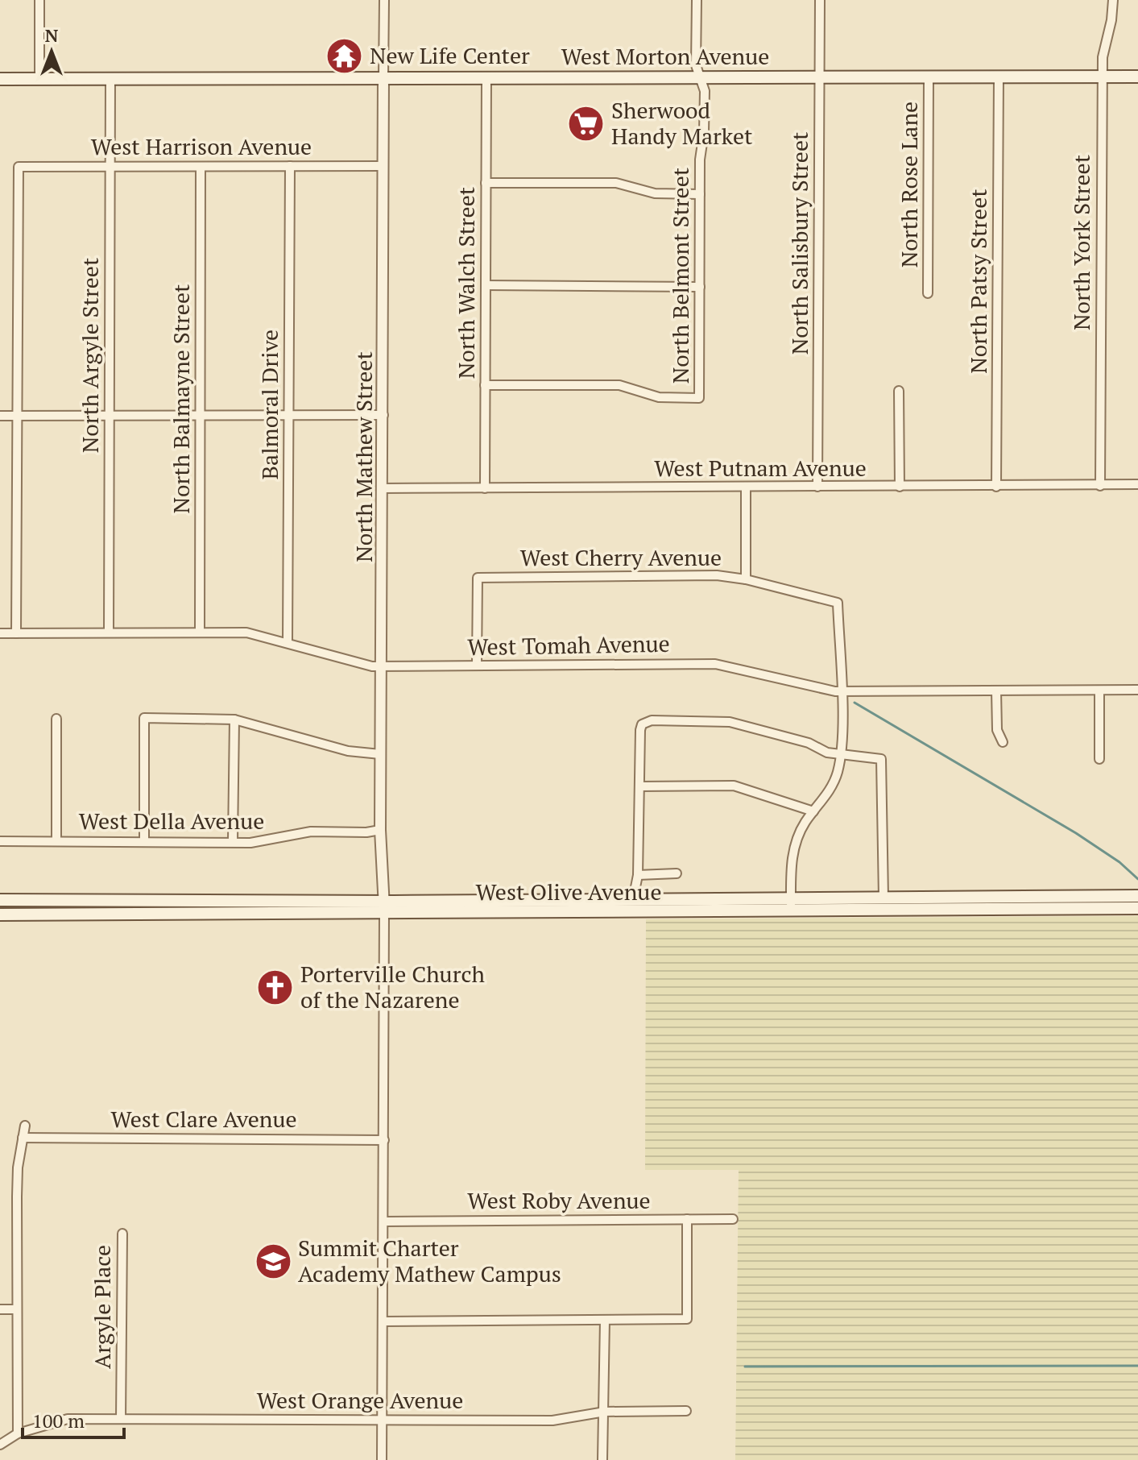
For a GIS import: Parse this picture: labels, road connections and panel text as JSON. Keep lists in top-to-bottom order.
{
  "streets": {
    "main road": ["West Morton Avenue", "West Olive Avenue"],
    "street": [
      "West Harrison Avenue",
      "North Rose Lane",
      "North York Street",
      "North Salisbury Street",
      "North Belmont Street",
      "North Patsy Street",
      "North Walch Street",
      "North Argyle Street",
      "North Balmayne Street",
      "Balmoral Drive",
      "North Mathew Street",
      "West Putnam Avenue",
      "West Cherry Avenue",
      "West Tomah Avenue",
      "West Della Avenue",
      "West Clare Avenue",
      "West Roby Avenue",
      "Argyle Place",
      "West Orange Avenue"
    ]
  },
  "crossings": [
    ["West Morton Avenue", "North Rose Lane"],
    ["West Morton Avenue", "North York Street"],
    ["West Morton Avenue", "North Salisbury Street"],
    ["West Morton Avenue", "North Belmont Street"],
    ["West Morton Avenue", "North Patsy Street"],
    ["West Morton Avenue", "North Walch Street"],
    ["West Morton Avenue", "North Argyle Street"],
    ["West Morton Avenue", "North Mathew Street"],
    ["West Harrison Avenue", "North Argyle Street"],
    ["West Harrison Avenue", "North Balmayne Street"],
    ["West Harrison Avenue", "Balmoral Drive"],
    ["West Harrison Avenue", "North Mathew Street"],
    ["North York Street", "West Putnam Avenue"],
    ["North Salisbury Street", "West Putnam Avenue"],
    ["North Belmont Street", "North Walch Street"],
    ["North Patsy Street", "West Putnam Avenue"],
    ["North Walch Street", "West Putnam Avenue"],
    ["North Argyle Street", "West Tomah Avenue"],
    ["North Balmayne Street", "West Tomah Avenue"],
    ["Balmoral Drive", "West Tomah Avenue"],
    ["North Mathew Street", "West Putnam Avenue"],
    ["North Mathew Street", "West Tomah Avenue"],
    ["North Mathew Street", "West Della Avenue"],
    ["North Mathew Street", "West Olive Avenue"],
    ["West Cherry Avenue", "West Tomah Avenue"],
    ["Argyle Place", "West Orange Avenue"]
  ],
  "places": {
    "temple": ["New Life Center"],
    "supermarket": ["Sherwood Handy Market"],
    "church": ["Porterville Church of the Nazarene"],
    "school or university": ["Summit Charter Academy Mathew Campus"]
  },
  "scale_bar": "100 m",
  "north": "top"
}
